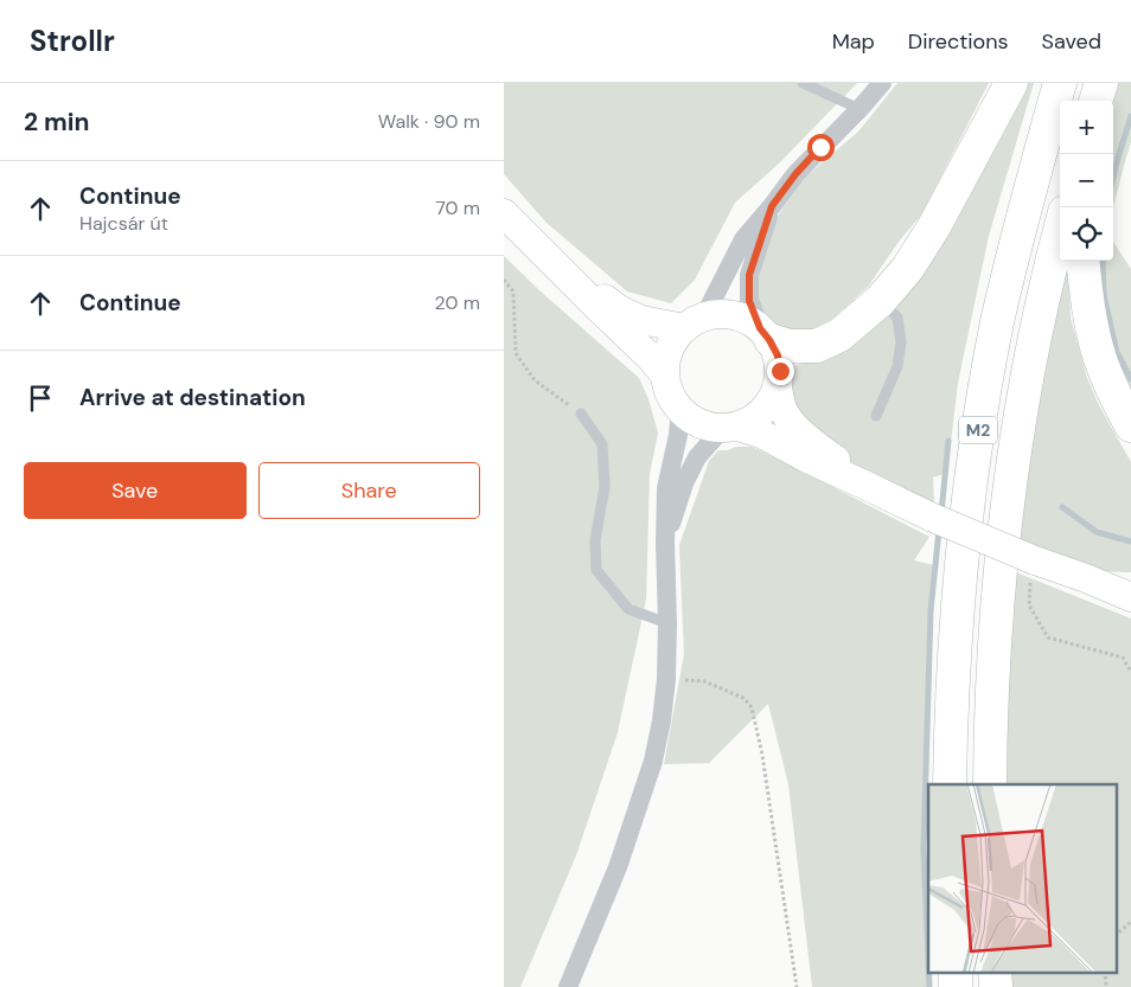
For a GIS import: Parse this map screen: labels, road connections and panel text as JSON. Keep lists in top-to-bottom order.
{
  "streets": {
    "highway": ["M2"]
  },
  "page": {
    "header": "Strollr",
    "nav": ["Map", "Directions", "Saved"],
    "heading": ["2 min", "Walk · 90 m"],
    "map_buttons": ["+", "−"],
    "list": [
      ["Continue", "Hajcsár út", "70 m"],
      ["Continue", "20 m"],
      "Arrive at destination"
    ],
    "buttons": ["Save", "Share"]
  }
}
